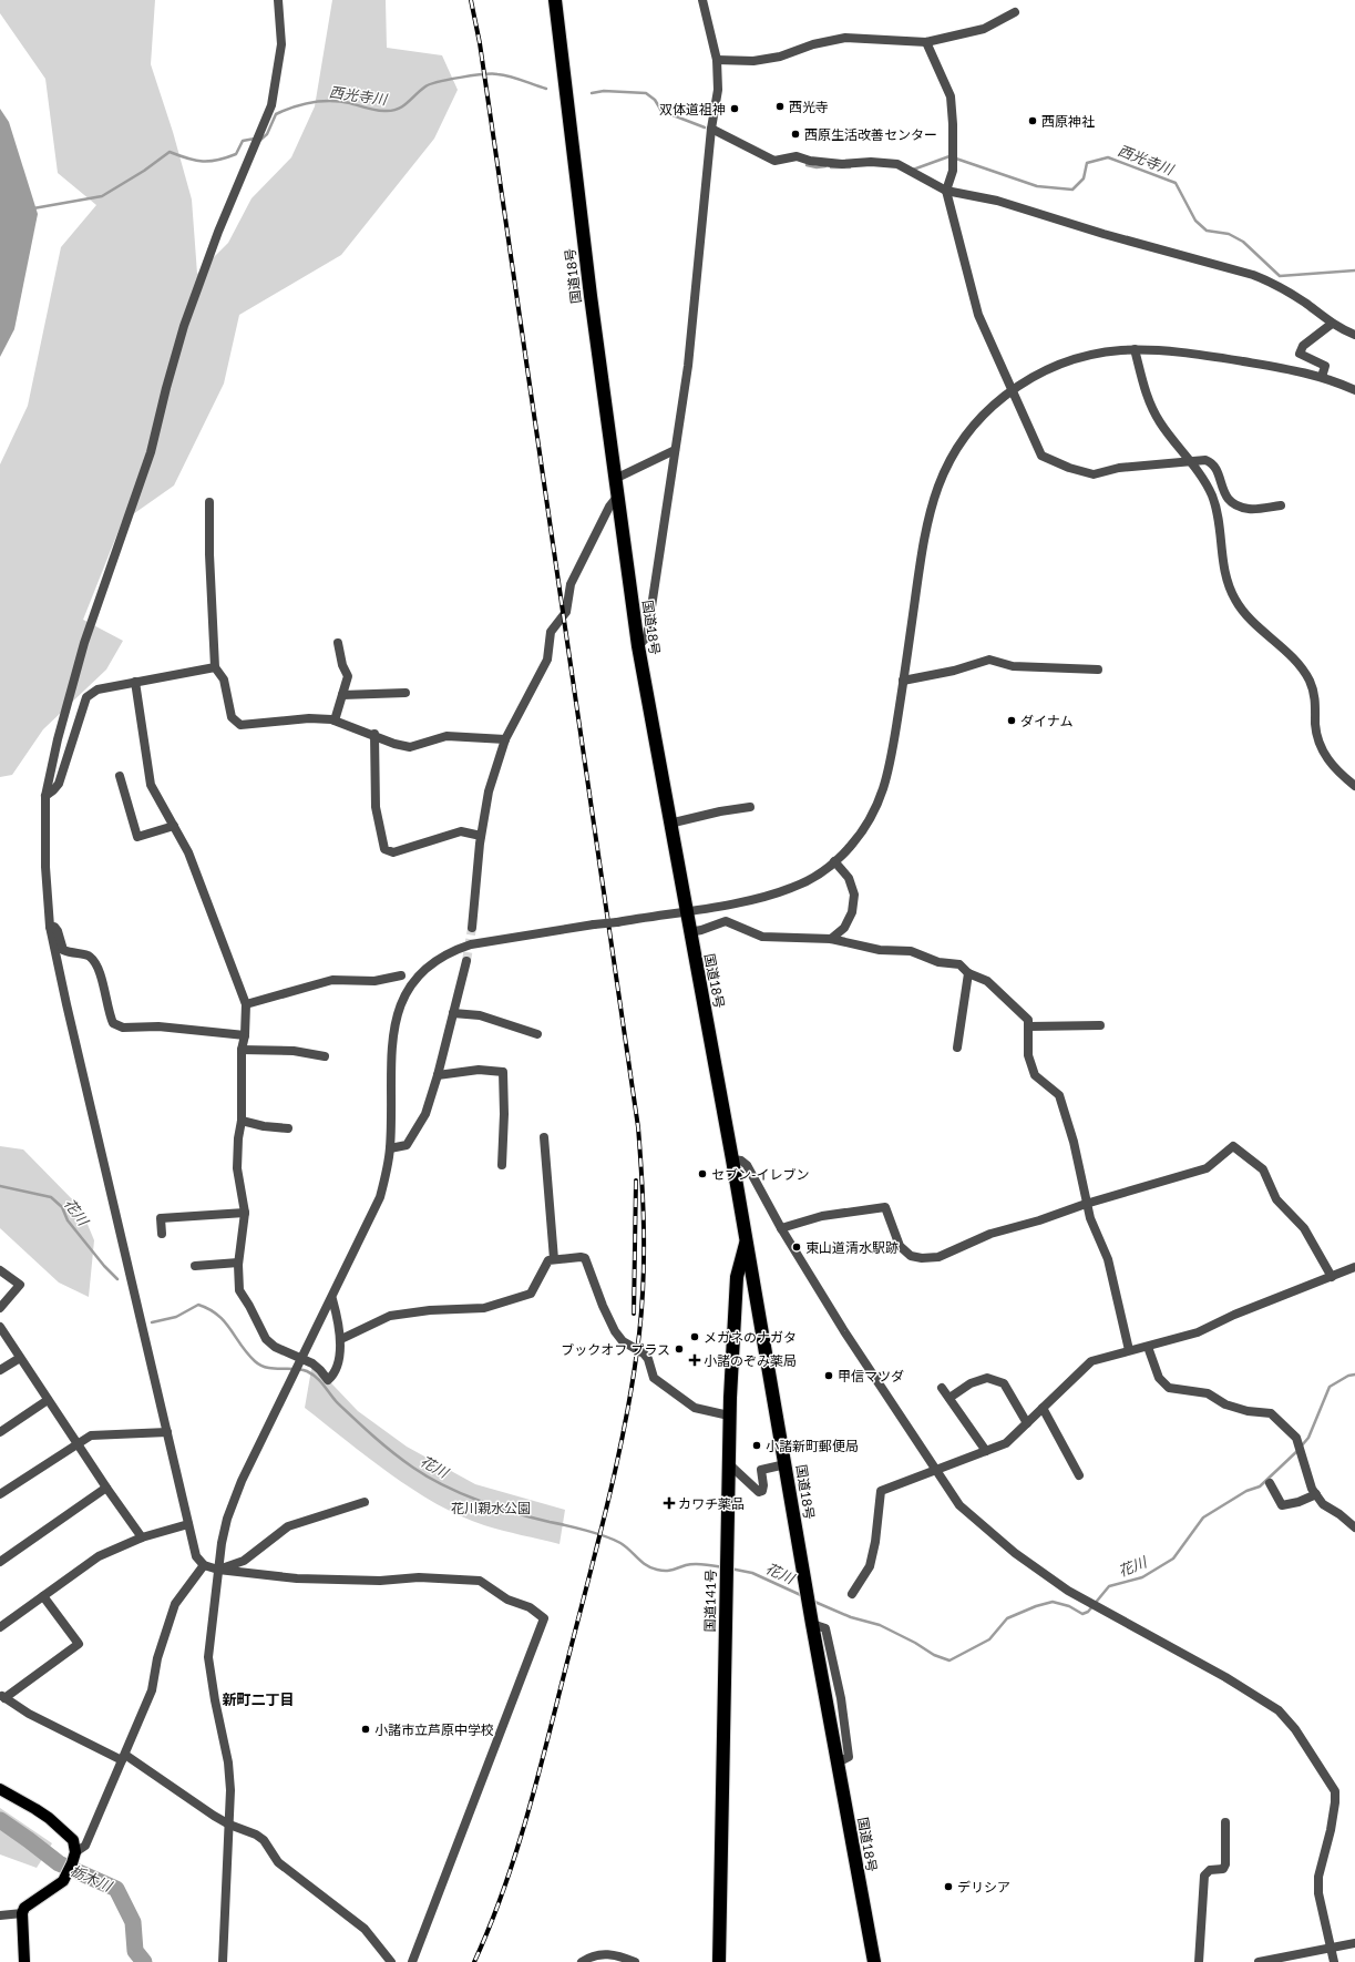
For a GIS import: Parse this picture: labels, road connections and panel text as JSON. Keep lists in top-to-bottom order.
{
  "streets": {
    "highway": ["国道18号", "国道141号"]
  },
  "crossings": [
    ["国道18号", "国道141号"]
  ],
  "districts": ["新町二丁目"],
  "water": ["西光寺川", "花川", "栃木川"],
  "parks": ["花川親水公園"],
  "places": {
    "other": [
      "西光寺",
      "双体道祖神",
      "西原神社",
      "西原生活改善センター",
      "ダイナム",
      "セブン-イレブン",
      "東山道清水駅跡",
      "メガネのナガタ",
      "ブックオフ プラス",
      "甲信マツダ",
      "小諸新町郵便局",
      "小諸市立芦原中学校",
      "デリシア"
    ],
    "health": ["小諸のぞみ薬局", "カワチ薬品"]
  }
}
